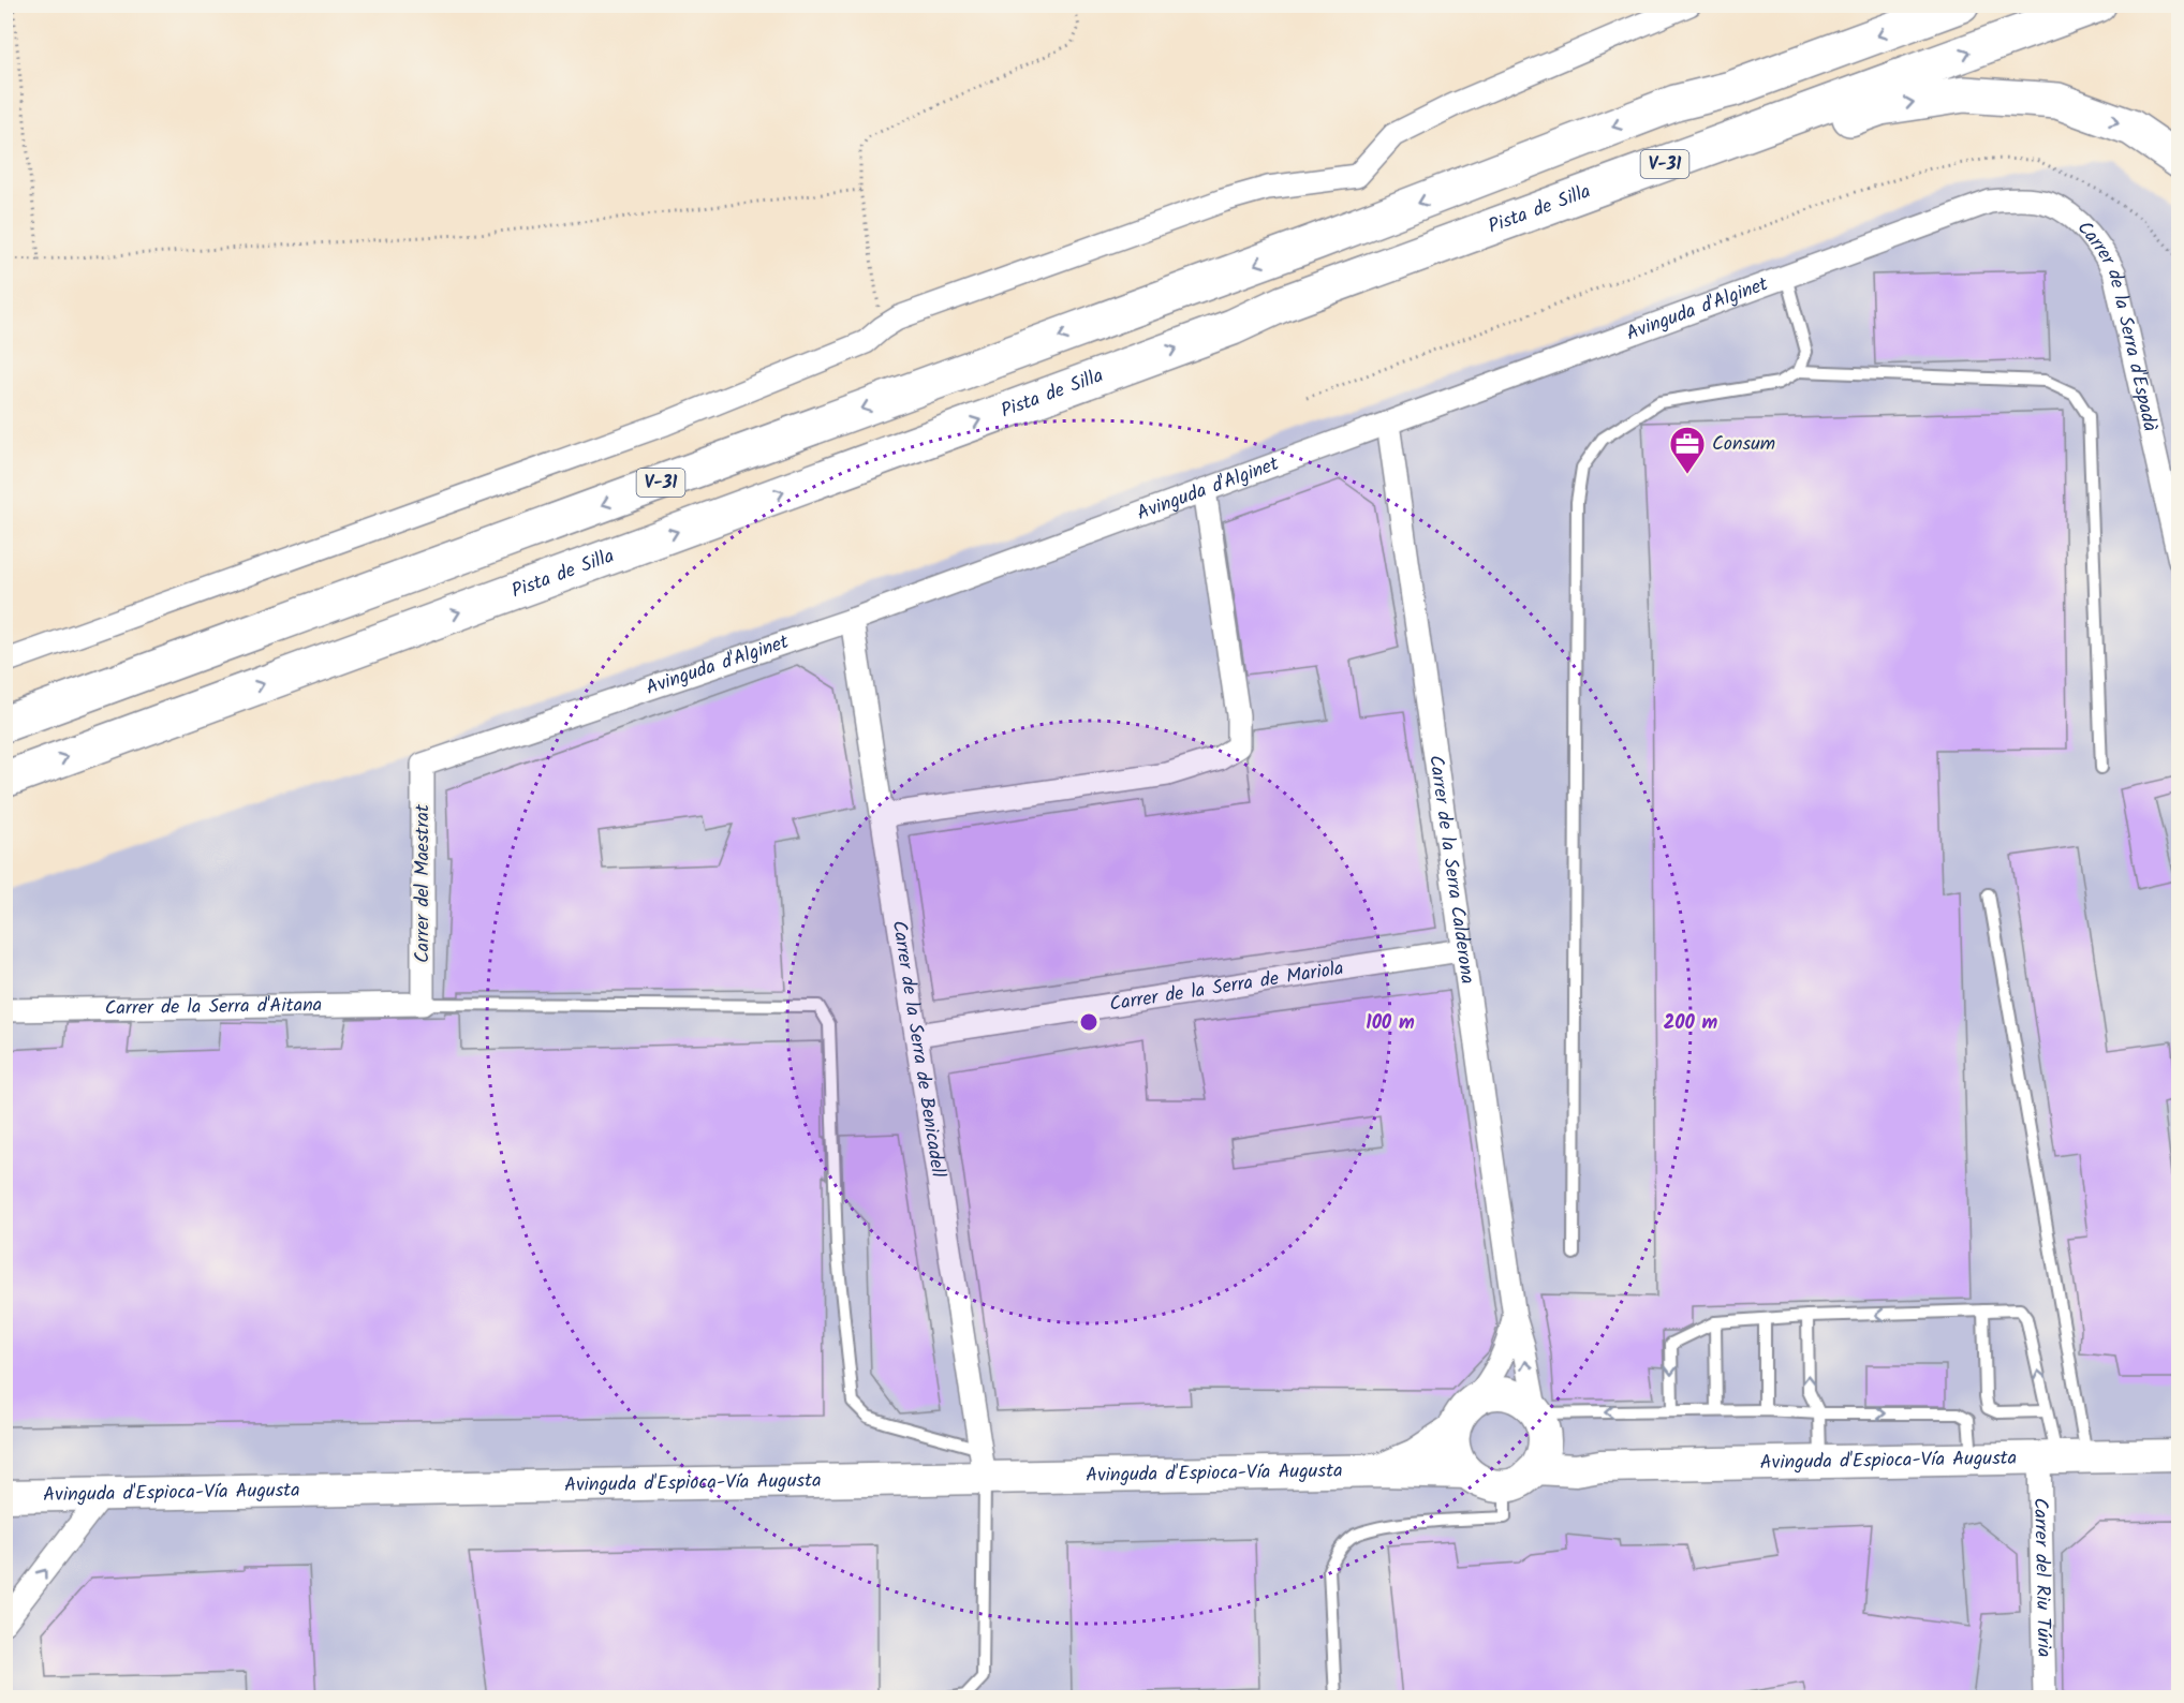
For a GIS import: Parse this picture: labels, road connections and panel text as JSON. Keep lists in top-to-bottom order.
{
  "streets": {
    "highway": ["V-31", "Pista de Silla"],
    "street": [
      "Avinguda d'Alginet",
      "Carrer de la Serra d'Espadà",
      "Carrer de la Serra Calderona",
      "Carrer del Maestrat",
      "Carrer de la Serra de Mariola",
      "Carrer de la Serra d'Aitana",
      "Carrer de la Serra de Benicadell",
      "Avinguda d'Espioca-Vía Augusta",
      "Carrer del Riu Túria"
    ]
  },
  "crossings": [
    ["Avinguda d'Alginet", "Carrer de la Serra d'Espadà"],
    ["Avinguda d'Alginet", "Carrer de la Serra Calderona"],
    ["Avinguda d'Alginet", "Carrer del Maestrat"],
    ["Avinguda d'Alginet", "Carrer de la Serra de Benicadell"],
    ["Carrer de la Serra Calderona", "Carrer de la Serra de Mariola"],
    ["Carrer de la Serra Calderona", "Avinguda d'Espioca-Vía Augusta"],
    ["Carrer del Maestrat", "Carrer de la Serra d'Aitana"],
    ["Carrer de la Serra de Mariola", "Carrer de la Serra de Benicadell"],
    ["Carrer de la Serra de Benicadell", "Avinguda d'Espioca-Vía Augusta"],
    ["Avinguda d'Espioca-Vía Augusta", "Carrer del Riu Túria"]
  ],
  "places": {
    "office": ["Consum"]
  },
  "rings": ["100 m", "200 m"]
}
